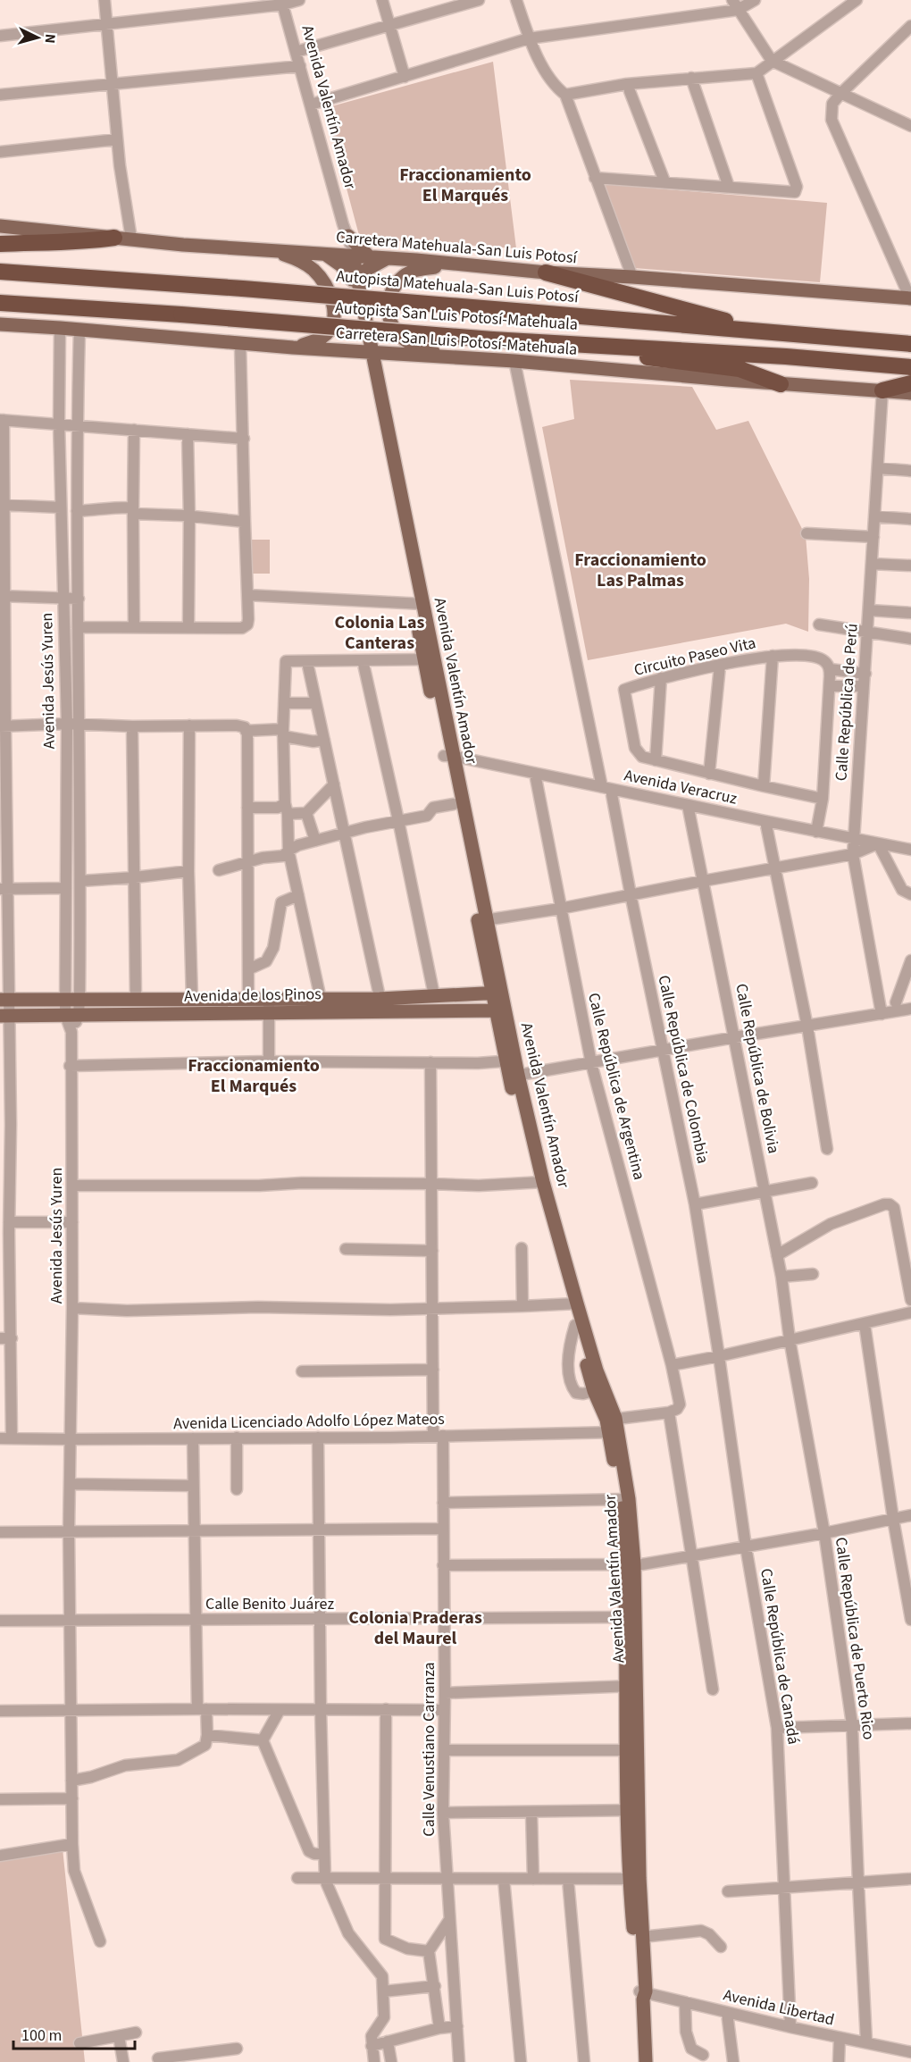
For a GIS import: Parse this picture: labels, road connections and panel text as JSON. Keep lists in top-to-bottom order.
{
  "streets": {
    "highway": ["Autopista Matehuala-San Luis Potosí", "Autopista San Luis Potosí-Matehuala"],
    "main road": [
      "Avenida Valentín Amador",
      "Carretera Matehuala-San Luis Potosí",
      "Carretera San Luis Potosí-Matehuala",
      "Avenida de los Pinos"
    ],
    "street": [
      "Circuito Paseo Vita",
      "Avenida Jesús Yuren",
      "Calle República de Perú",
      "Avenida Veracruz",
      "Calle República de Bolivia",
      "Calle República de Colombia",
      "Calle República de Argentina",
      "Avenida Licenciado Adolfo López Mateos",
      "Calle Benito Juárez",
      "Calle República de Puerto Rico",
      "Calle República de Canadá",
      "Calle Venustiano Carranza",
      "Avenida Libertad"
    ]
  },
  "crossings": [
    ["Avenida Valentín Amador", "Carretera Matehuala-San Luis Potosí"],
    ["Avenida Valentín Amador", "Carretera San Luis Potosí-Matehuala"],
    ["Avenida Valentín Amador", "Avenida Veracruz"],
    ["Avenida Valentín Amador", "Avenida de los Pinos"],
    ["Avenida Valentín Amador", "Avenida Licenciado Adolfo López Mateos"],
    ["Avenida Valentín Amador", "Calle Benito Juárez"],
    ["Avenida Valentín Amador", "Avenida Libertad"],
    ["Carretera San Luis Potosí-Matehuala", "Avenida Jesús Yuren"],
    ["Carretera San Luis Potosí-Matehuala", "Calle República de Perú"],
    ["Carretera San Luis Potosí-Matehuala", "Calle República de Colombia"],
    ["Avenida Jesús Yuren", "Avenida de los Pinos"],
    ["Avenida Jesús Yuren", "Avenida Licenciado Adolfo López Mateos"],
    ["Avenida Jesús Yuren", "Calle Benito Juárez"],
    ["Calle República de Perú", "Avenida Veracruz"],
    ["Avenida Veracruz", "Calle República de Bolivia"],
    ["Avenida Veracruz", "Calle República de Colombia"],
    ["Avenida Veracruz", "Calle República de Argentina"],
    ["Calle República de Bolivia", "Calle República de Puerto Rico"],
    ["Calle República de Colombia", "Calle República de Canadá"],
    ["Calle República de Argentina", "Avenida Licenciado Adolfo López Mateos"],
    ["Avenida Licenciado Adolfo López Mateos", "Calle Venustiano Carranza"],
    ["Calle Benito Juárez", "Calle Venustiano Carranza"],
    ["Calle República de Puerto Rico", "Avenida Libertad"],
    ["Calle República de Canadá", "Avenida Libertad"]
  ],
  "districts": [
    "Fraccionamiento El Marqués",
    "Fraccionamiento Las Palmas",
    "Colonia Las Canteras",
    "Fraccionamiento El Marqués",
    "Colonia Praderas del Maurel"
  ],
  "scale_bar": "100 m",
  "north": "right"
}
